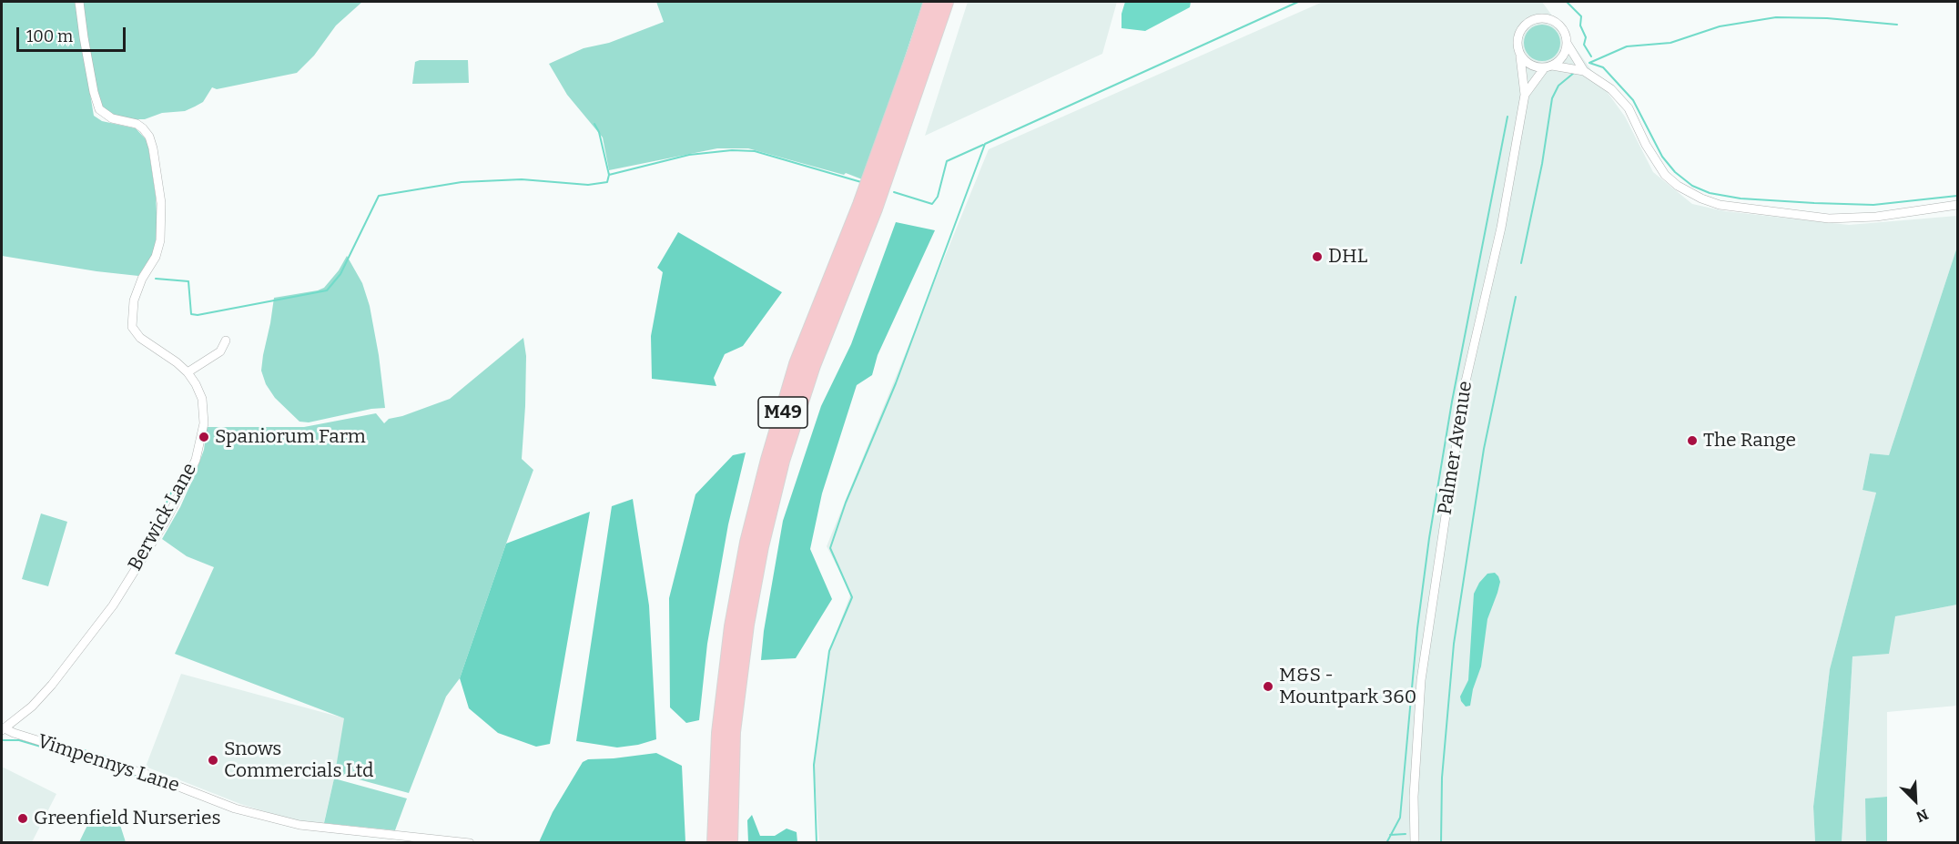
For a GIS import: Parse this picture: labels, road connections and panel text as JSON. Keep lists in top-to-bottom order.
{
  "streets": {
    "highway": ["M49"],
    "street": ["Palmer Avenue", "Berwick Lane", "Vimpennys Lane"]
  },
  "crossings": [
    ["Berwick Lane", "Vimpennys Lane"]
  ],
  "places": [
    "DHL",
    "Spaniorum Farm",
    "The Range",
    "M&S - Mountpark 360",
    "Snows Commercials Ltd",
    "Greenfield Nurseries"
  ],
  "scale_bar": "100 m",
  "north": "bottom right"
}
